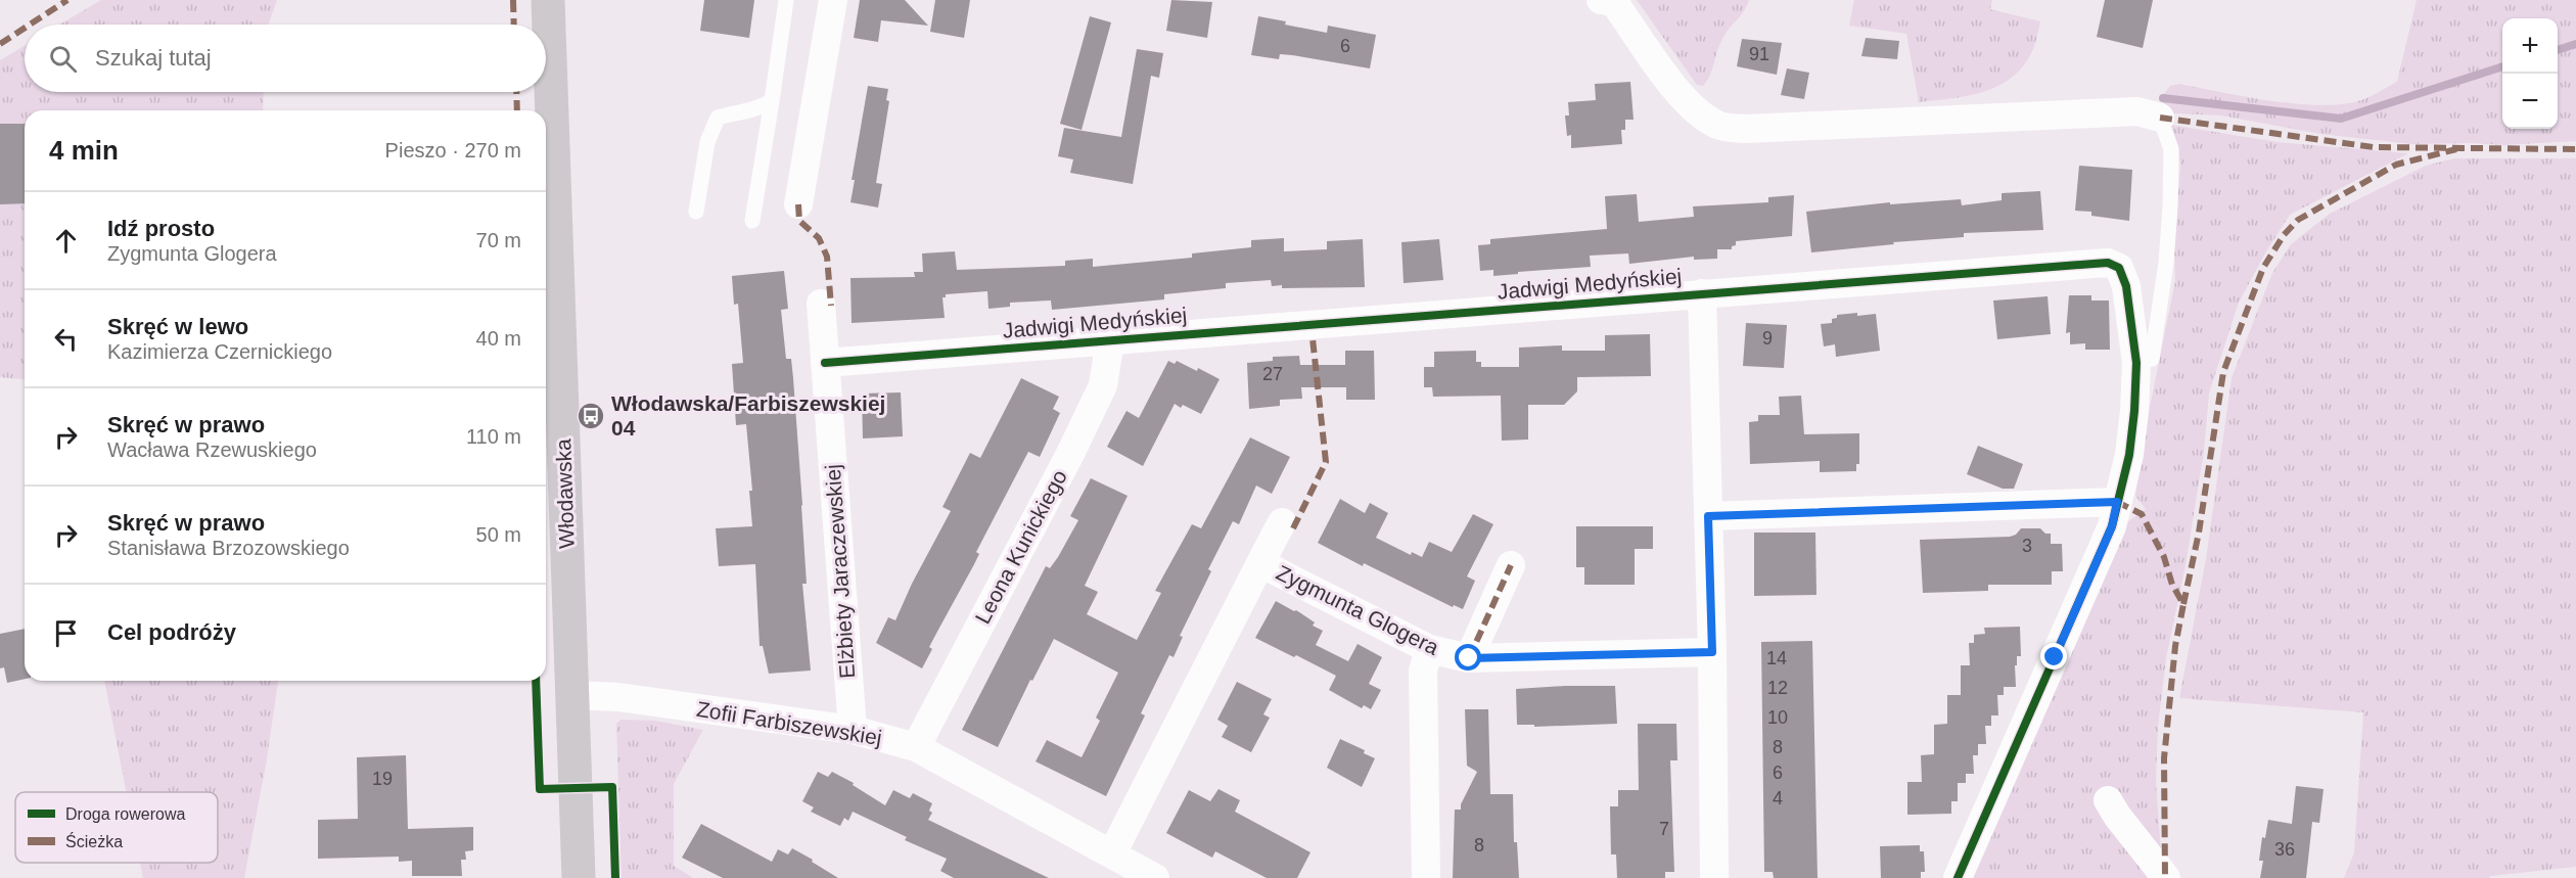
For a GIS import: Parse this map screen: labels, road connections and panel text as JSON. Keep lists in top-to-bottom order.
{
  "streets": {
    "main road": ["Włodawska"],
    "street": [
      "Jadwigi Medyńskiej",
      "Leona Kunickiego",
      "Elżbiety Jaraczewskiej",
      "Zygmunta Glogera",
      "Zofii Farbiszewskiej"
    ]
  },
  "crossings": [
    ["Jadwigi Medyńskiej", "Leona Kunickiego"],
    ["Jadwigi Medyńskiej", "Elżbiety Jaraczewskiej"],
    ["Włodawska", "Zofii Farbiszewskiej"],
    ["Leona Kunickiego", "Zofii Farbiszewskiej"],
    ["Elżbiety Jaraczewskiej", "Zofii Farbiszewskiej"],
    ["Zygmunta Glogera", "Zofii Farbiszewskiej"]
  ],
  "places": {
    "bus stop": ["Włodawska/Farbiszewskiej 04"]
  },
  "house_numbers": [
    "6",
    "91",
    "9",
    "27",
    "3",
    "14",
    "12",
    "10",
    "8",
    "6",
    "19",
    "4",
    "7",
    "8",
    "36"
  ],
  "legend": ["Droga rowerowa", "Ścieżka"],
  "page": {
    "map_buttons": ["+", "−"],
    "search": "Szukaj tutaj",
    "heading": ["4 min", "Pieszo · 270 m"],
    "list": [
      ["Idź prosto", "Zygmunta Glogera", "70 m"],
      ["Skręć w lewo", "Kazimierza Czernickiego", "40 m"],
      ["Skręć w prawo", "Wacława Rzewuskiego", "110 m"],
      ["Skręć w prawo", "Stanisława Brzozowskiego", "50 m"],
      "Cel podróży"
    ]
  }
}
